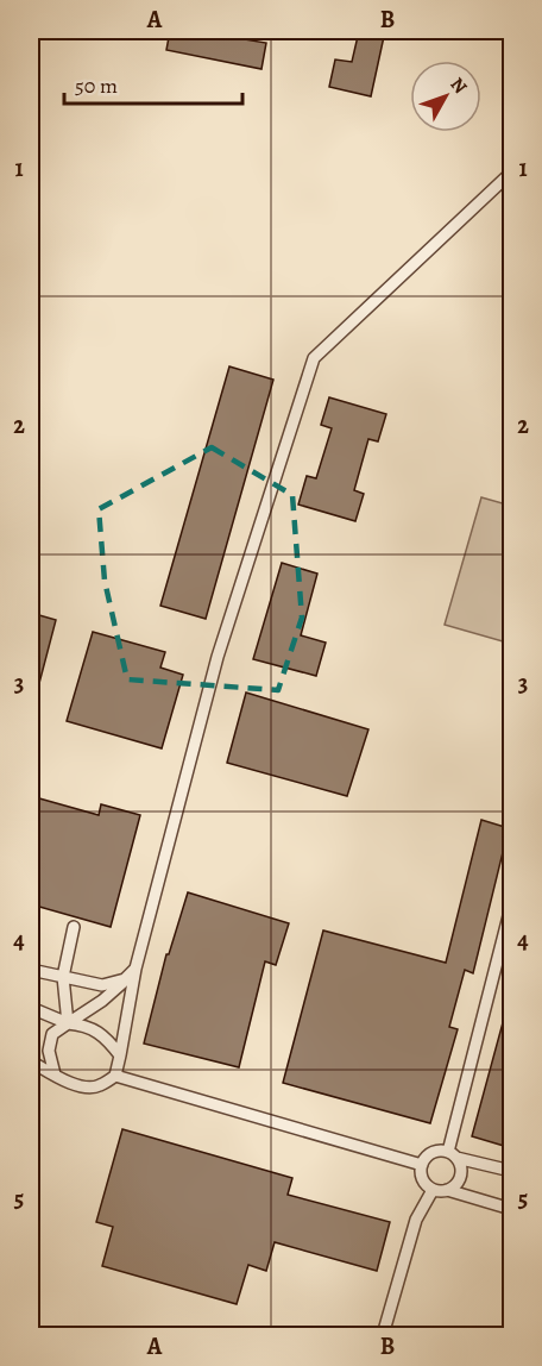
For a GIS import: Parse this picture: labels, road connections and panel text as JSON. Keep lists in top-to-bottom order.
{
  "scale_bar": "50 m",
  "north": "top right",
  "grid": {
    "columns": ["A", "B"],
    "rows": [
      "1",
      "2",
      "3",
      "4",
      "5"
    ]
  }
}
